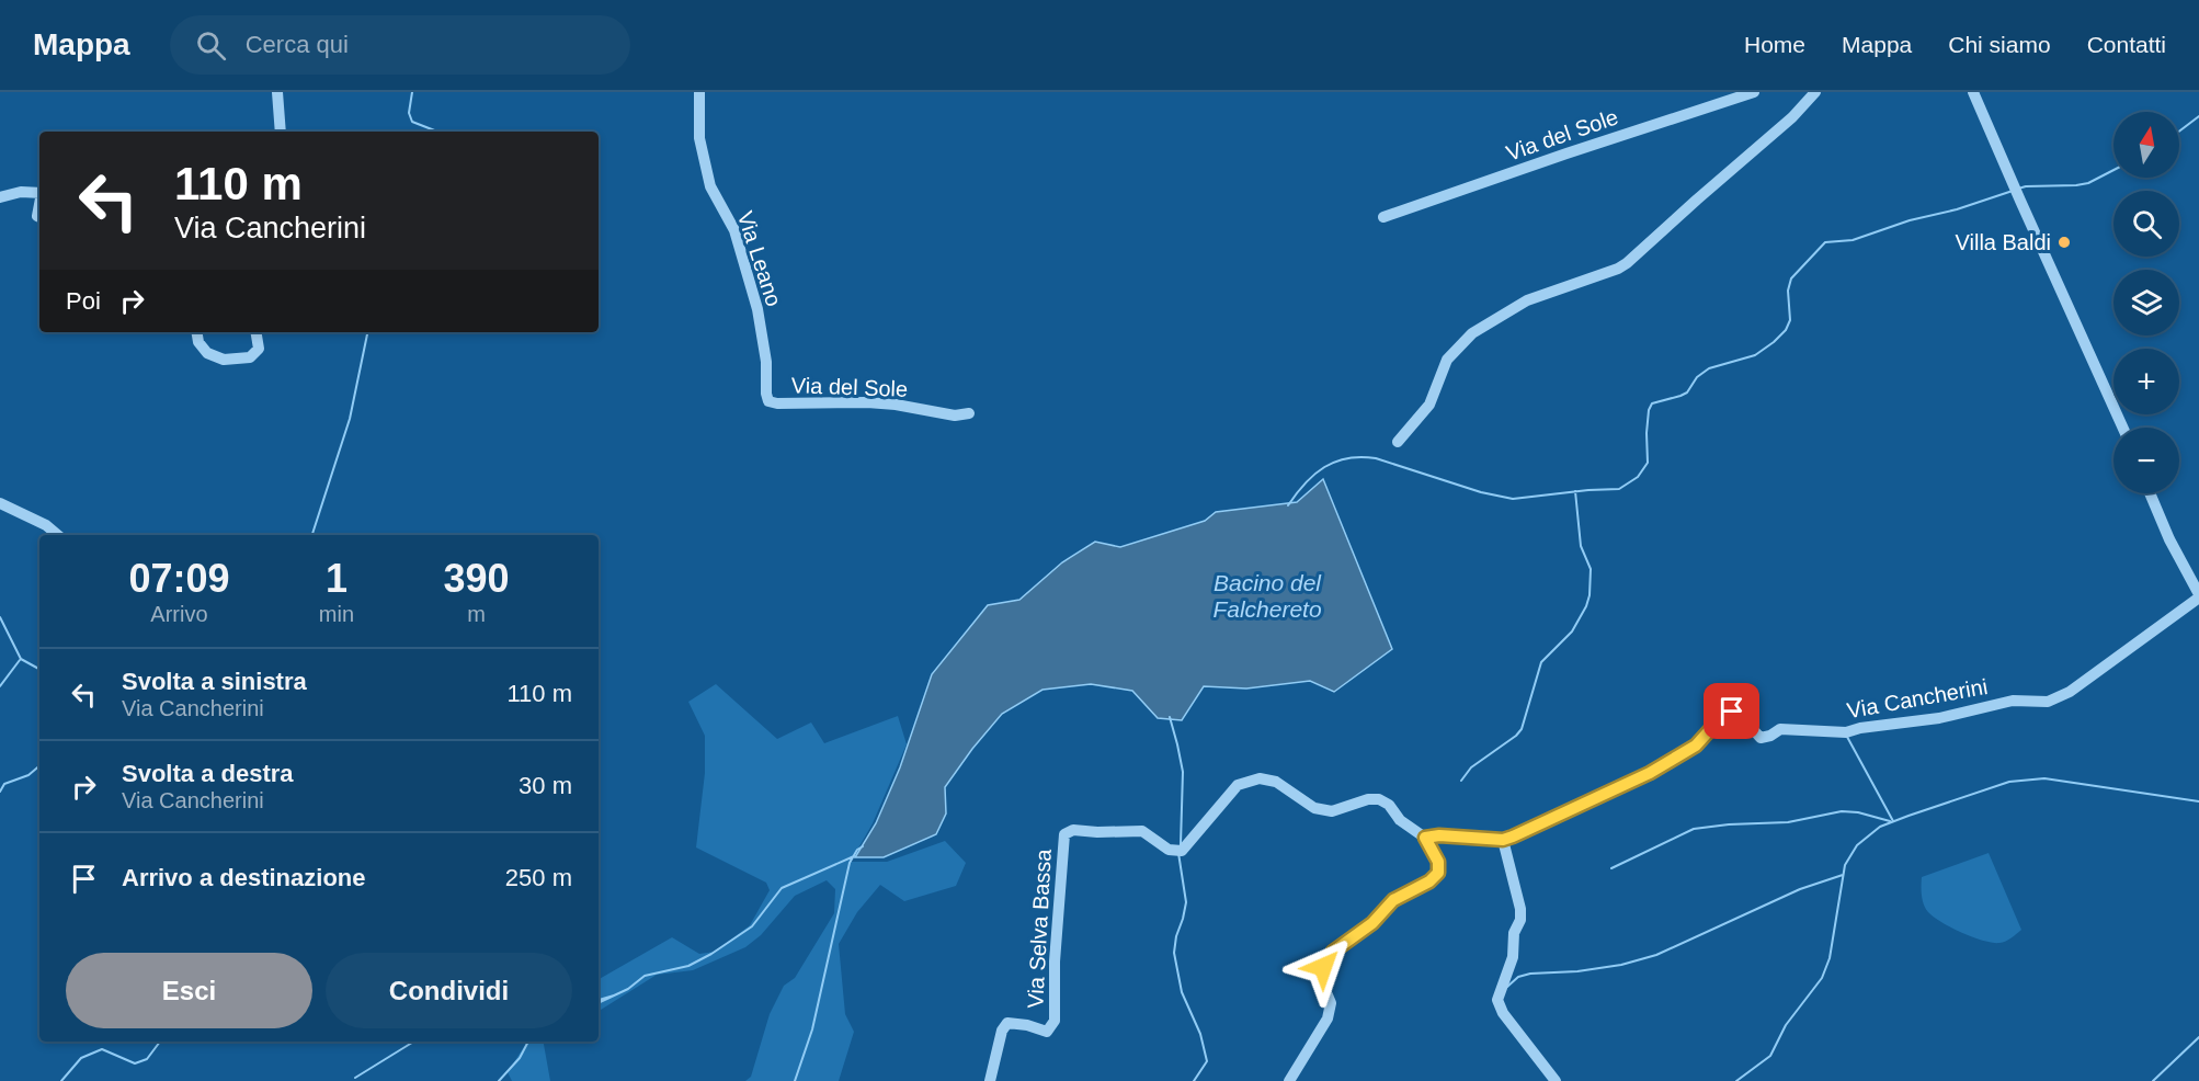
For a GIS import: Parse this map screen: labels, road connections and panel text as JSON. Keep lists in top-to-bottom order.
{
  "streets": {
    "street": [
      "Via del Sole",
      "Via Leano",
      "Via Cancherini",
      "Via Selva Bassa"
    ]
  },
  "crossings": [
    ["Via del Sole", "Via Leano"],
    ["Via Cancherini", "Via Selva Bassa"]
  ],
  "water": ["Bacino del Falchereto"],
  "places": ["Villa Baldi"],
  "north": "top",
  "page": {
    "header": "Mappa",
    "search": "Cerca qui",
    "nav": [
      "Home",
      "Mappa",
      "Chi siamo",
      "Contatti"
    ],
    "map_buttons": ["+", "−"],
    "turn": ["110 m", "Via Cancherini"],
    "then": "Poi",
    "eta": [
      "07:09",
      "Arrivo",
      "1",
      "min",
      "390",
      "m"
    ],
    "list": [
      {
        "name": "Svolta a sinistra",
        "note": "Via Cancherini",
        "value": "110 m"
      },
      {
        "name": "Svolta a destra",
        "note": "Via Cancherini",
        "value": "30 m"
      },
      {
        "name": "Arrivo a destinazione",
        "value": "250 m"
      }
    ],
    "buttons": ["Esci", "Condividi"]
  }
}
